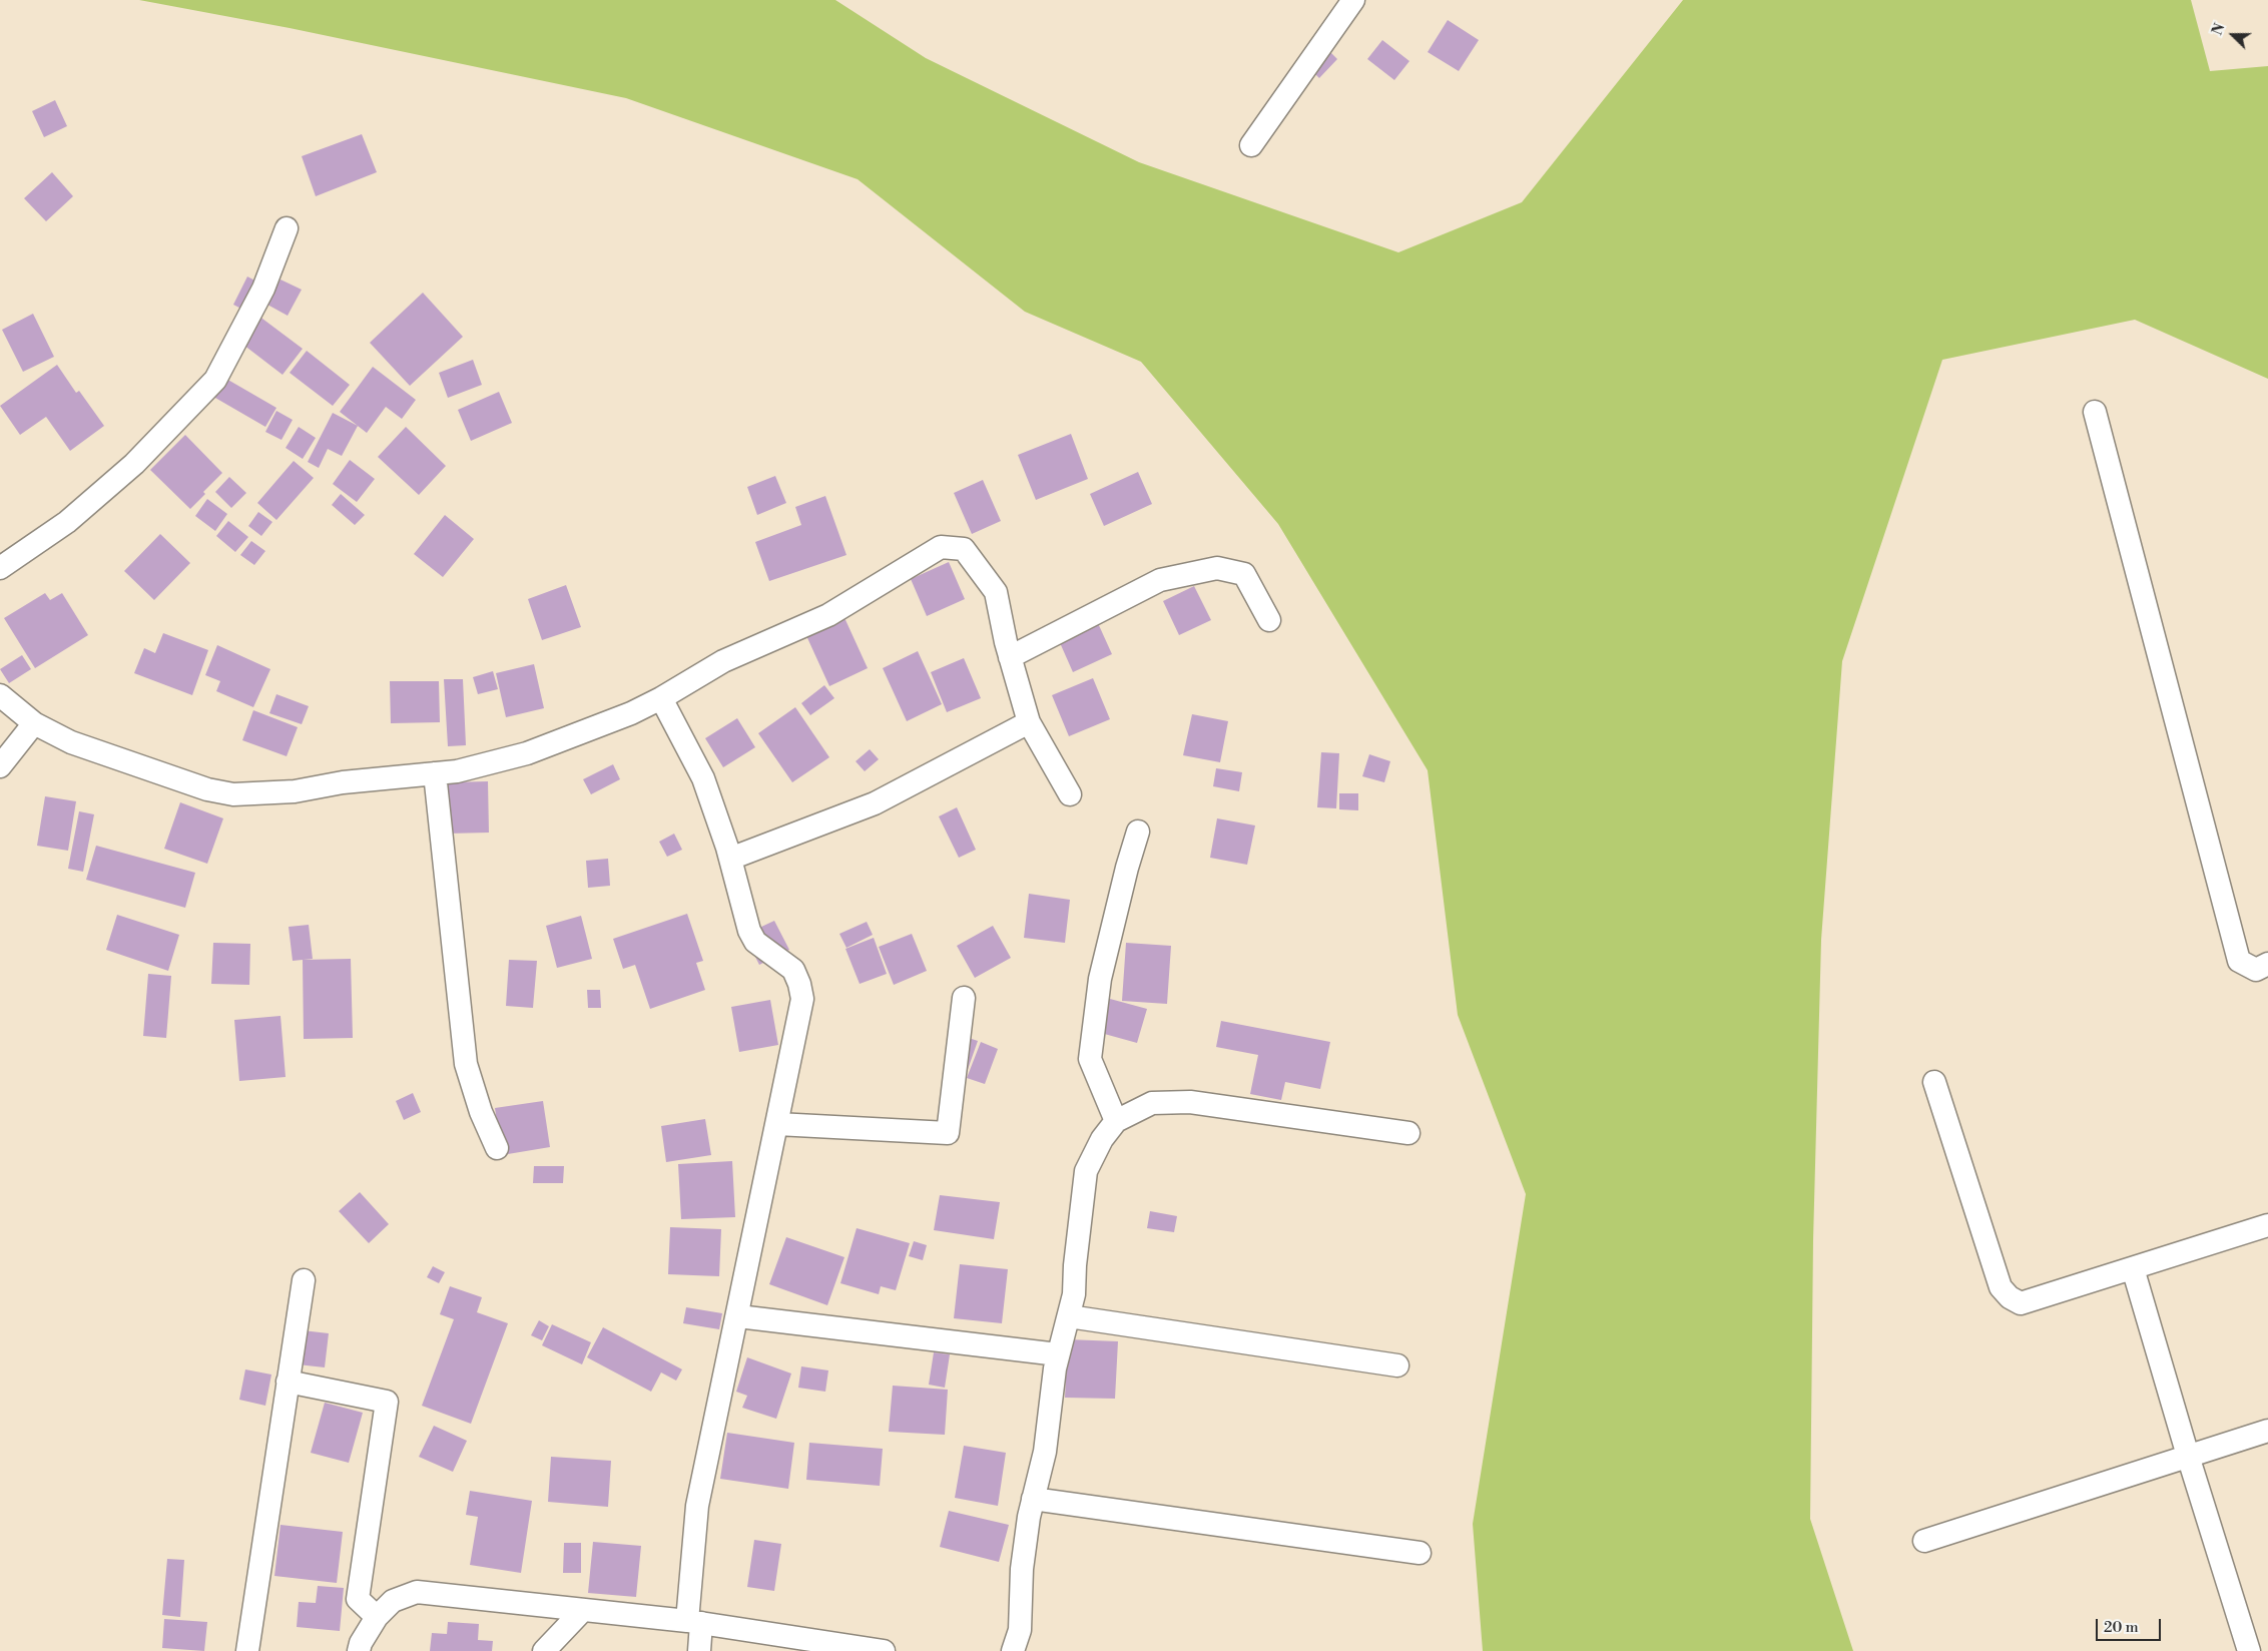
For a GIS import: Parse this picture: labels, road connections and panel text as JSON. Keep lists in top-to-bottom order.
{
  "scale_bar": "20 m",
  "north": "left"
}
